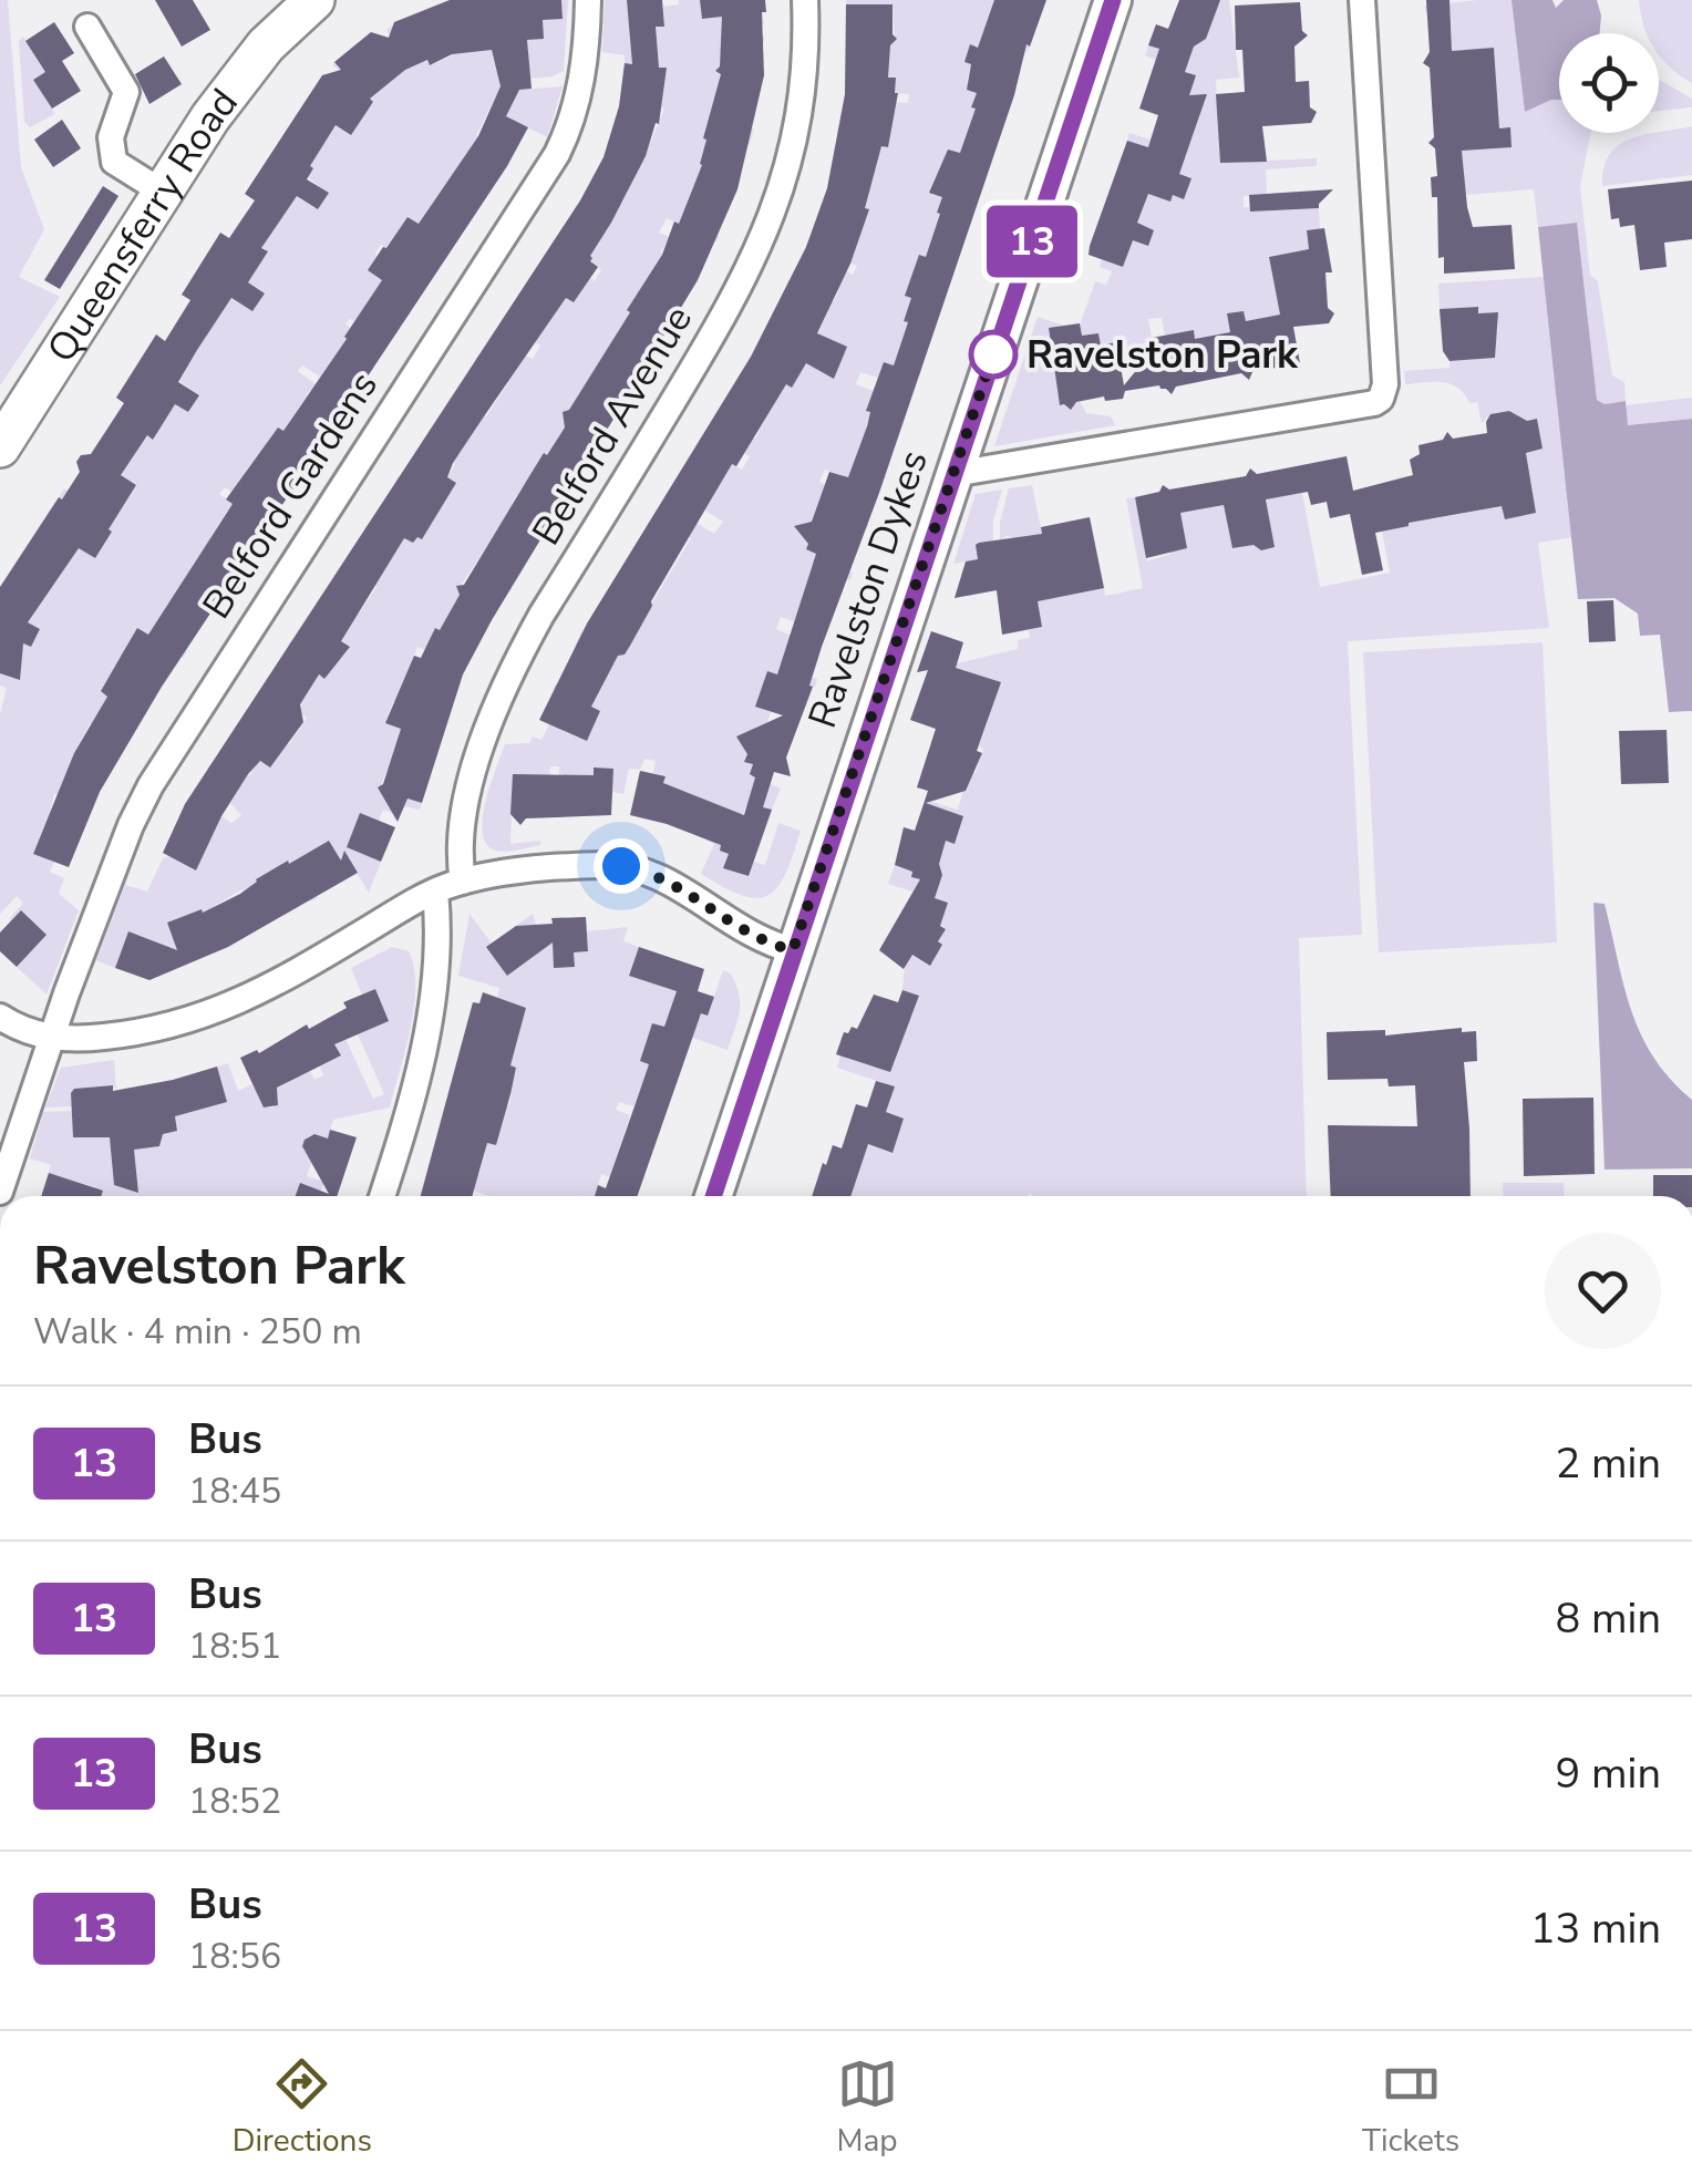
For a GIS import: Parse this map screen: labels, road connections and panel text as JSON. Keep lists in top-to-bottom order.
{
  "streets": {
    "main road": ["Queensferry Road"],
    "street": ["Belford Avenue", "Belford Gardens", "Ravelston Dykes"]
  },
  "places": ["Ravelston Park"],
  "lines": ["bus line 13"],
  "page": {
    "on_map": "13",
    "heading": ["Ravelston Park", "Walk · 4 min · 250 m"],
    "list": [
      {
        "mark": "13",
        "name": "Bus",
        "note": "18:45",
        "value": "2 min"
      },
      {
        "mark": "13",
        "name": "Bus",
        "note": "18:51",
        "value": "8 min"
      },
      {
        "mark": "13",
        "name": "Bus",
        "note": "18:52",
        "value": "9 min"
      },
      {
        "mark": "13",
        "name": "Bus",
        "note": "18:56",
        "value": "13 min"
      }
    ],
    "tabs": ["Directions", "Map", "Tickets"]
  }
}
